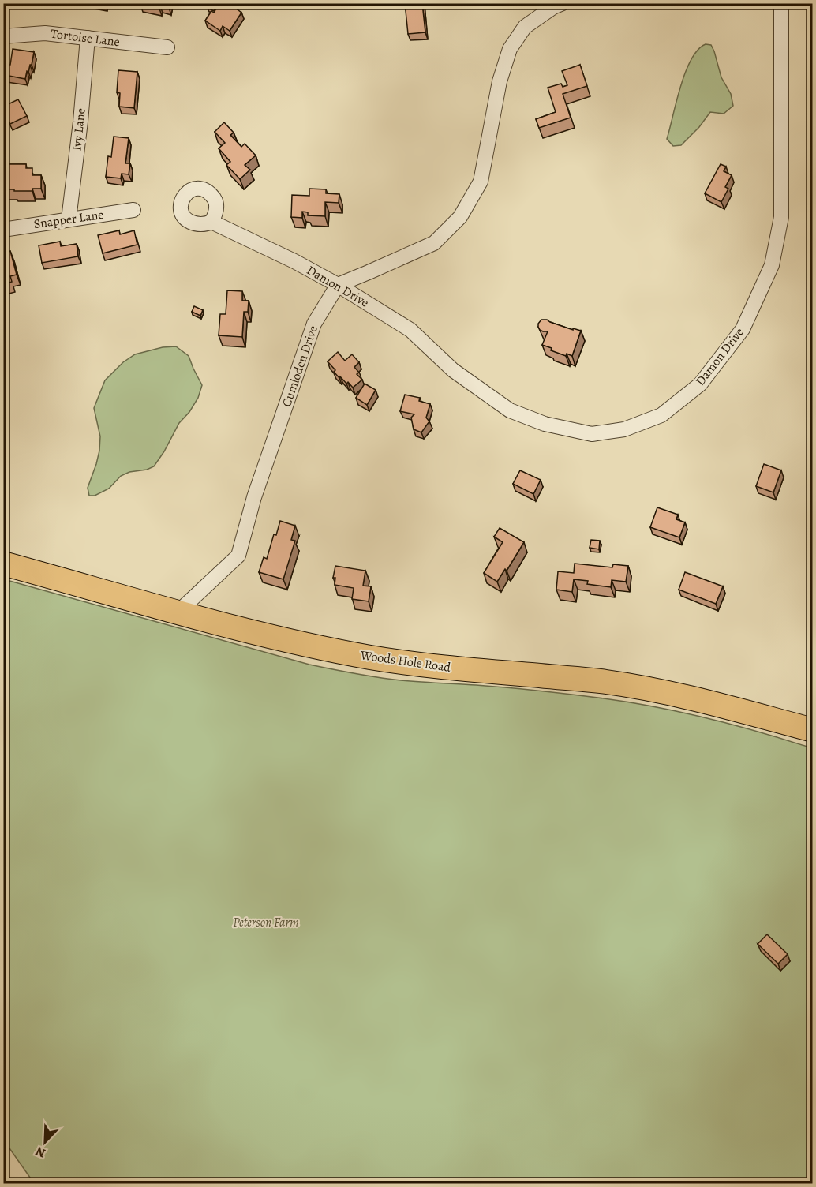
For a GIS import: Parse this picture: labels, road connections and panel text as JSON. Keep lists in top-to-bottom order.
{
  "streets": {
    "highway": ["Woods Hole Road"],
    "street": [
      "Tortoise Lane",
      "Ivy Lane",
      "Snapper Lane",
      "Damon Drive",
      "Cumloden Drive"
    ]
  },
  "crossings": [
    ["Tortoise Lane", "Ivy Lane"],
    ["Ivy Lane", "Snapper Lane"],
    ["Damon Drive", "Cumloden Drive"],
    ["Cumloden Drive", "Woods Hole Road"]
  ],
  "parks": ["Peterson Farm"],
  "north": "bottom left"
}
